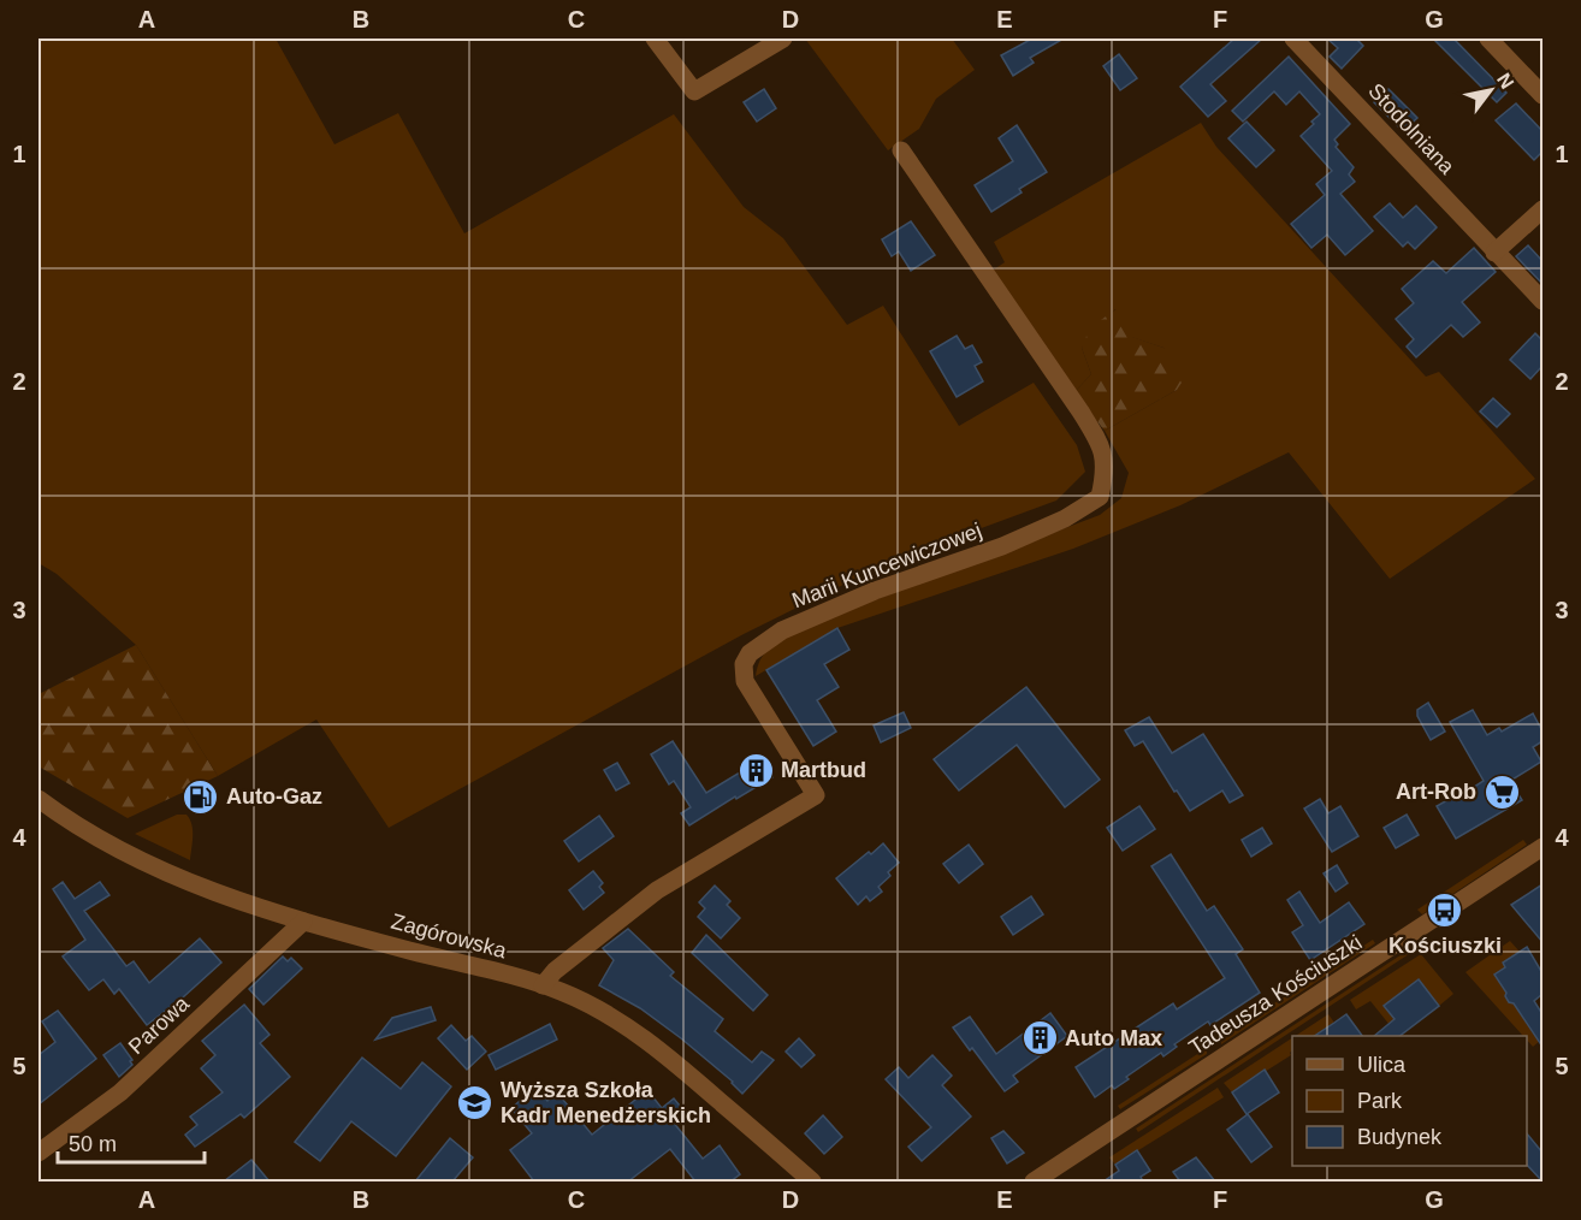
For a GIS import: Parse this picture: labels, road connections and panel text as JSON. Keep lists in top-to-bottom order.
{
  "streets": {
    "street": [
      "Stodolniana",
      "Marii Kuncewiczowej",
      "Zagórowska",
      "Tadeusza Kościuszki",
      "Parowa"
    ]
  },
  "crossings": [
    ["Marii Kuncewiczowej", "Zagórowska"],
    ["Zagórowska", "Parowa"]
  ],
  "places": {
    "building": ["Martbud", "Auto Max"],
    "supermarket": ["Art-Rob"],
    "fuel station": ["Auto-Gaz"],
    "bus stop": ["Kościuszki"],
    "school or university": ["Wyższa Szkoła Kadr Menedżerskich"]
  },
  "legend": ["Ulica", "Park", "Budynek"],
  "scale_bar": "50 m",
  "north": "top right",
  "grid": {
    "columns": [
      "A",
      "B",
      "C",
      "D",
      "E",
      "F",
      "G"
    ],
    "rows": [
      "1",
      "2",
      "3",
      "4",
      "5"
    ]
  }
}
